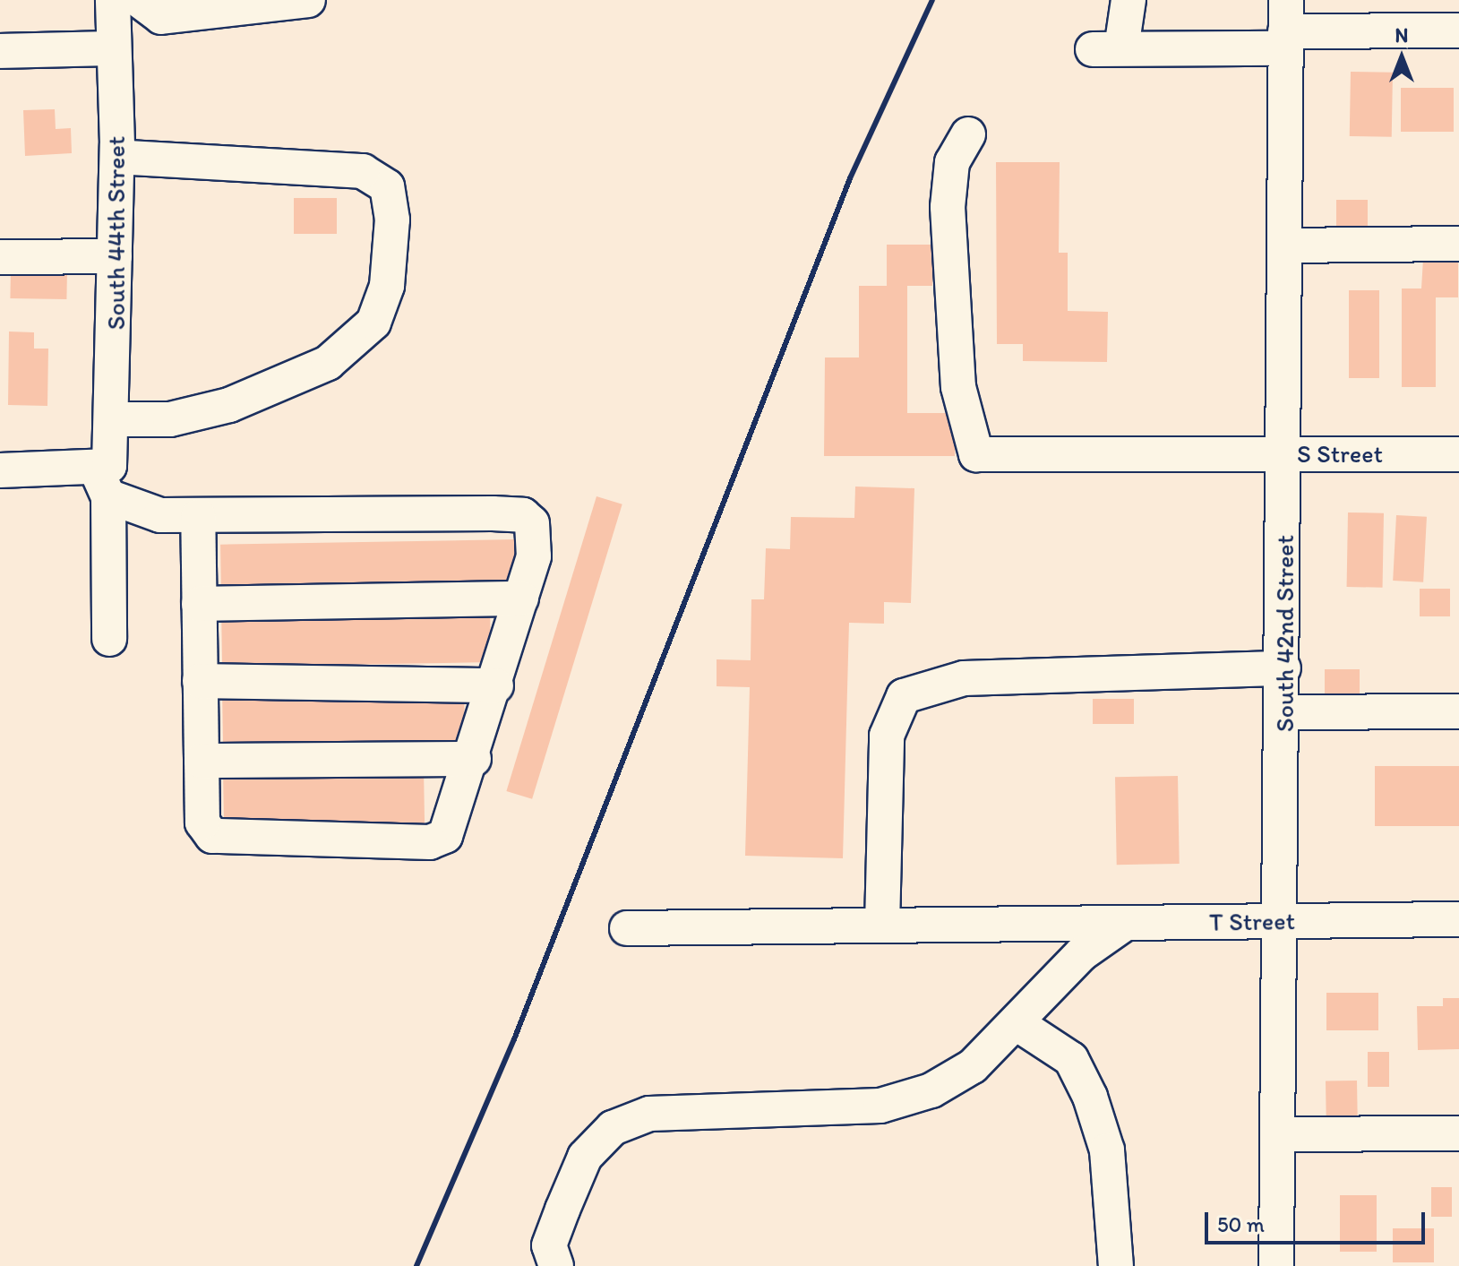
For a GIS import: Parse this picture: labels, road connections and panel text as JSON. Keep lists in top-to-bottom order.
{
  "streets": {
    "street": [
      "South 44th Street",
      "S Street",
      "South 42nd Street",
      "T Street"
    ]
  },
  "crossings": [
    ["S Street", "South 42nd Street"],
    ["South 42nd Street", "T Street"]
  ],
  "scale_bar": "50 m",
  "north": "top"
}
